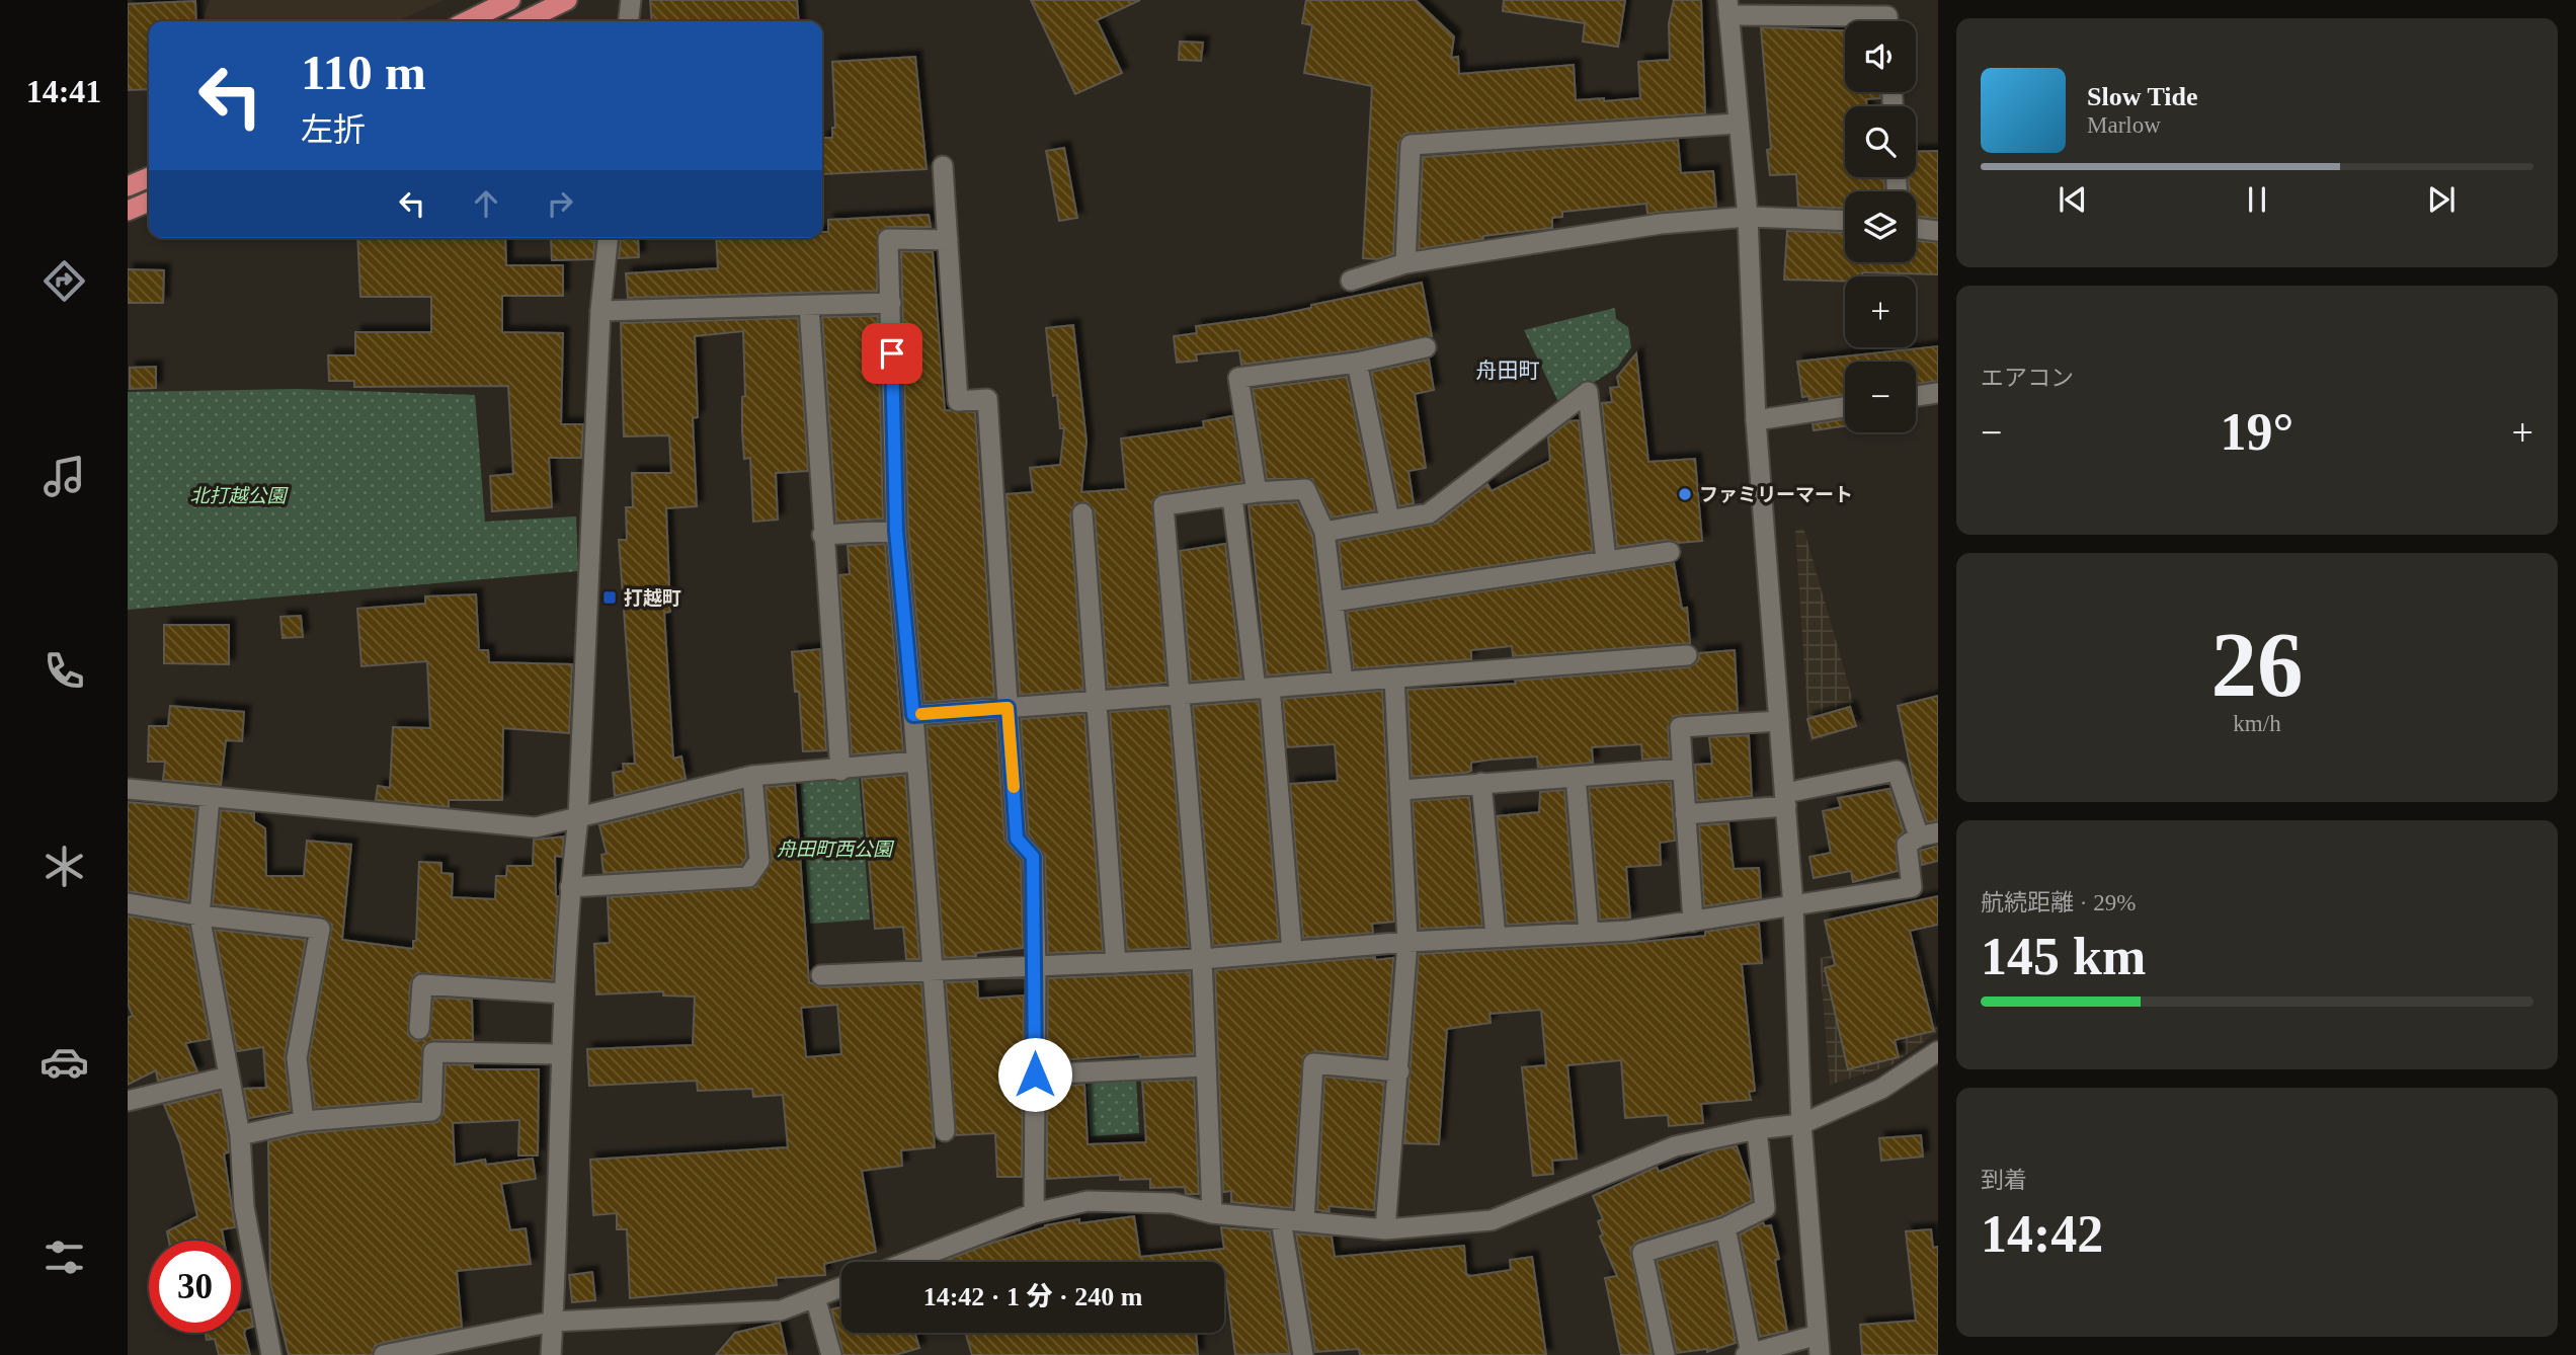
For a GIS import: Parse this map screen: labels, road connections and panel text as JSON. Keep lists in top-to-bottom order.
{
  "districts": ["舟田町"],
  "parks": ["北打越公園", "舟田町西公園"],
  "places": {
    "other": ["ファミリーマート"],
    "transit": ["打越町"]
  },
  "page": {
    "tabs": "14:41",
    "map_buttons": ["+", "−"],
    "turn": ["110 m", "左折"],
    "song": ["Slow Tide", "Marlow"],
    "tile": [
      "エアコン",
      ["26", "km/h"],
      ["航続距離 · 29%", "145 km"],
      ["到着", "14:42"]
    ],
    "heat": ["−", "19°", "+"],
    "limit": "30",
    "trip": "14:42 · 1 分 · 240 m"
  }
}
